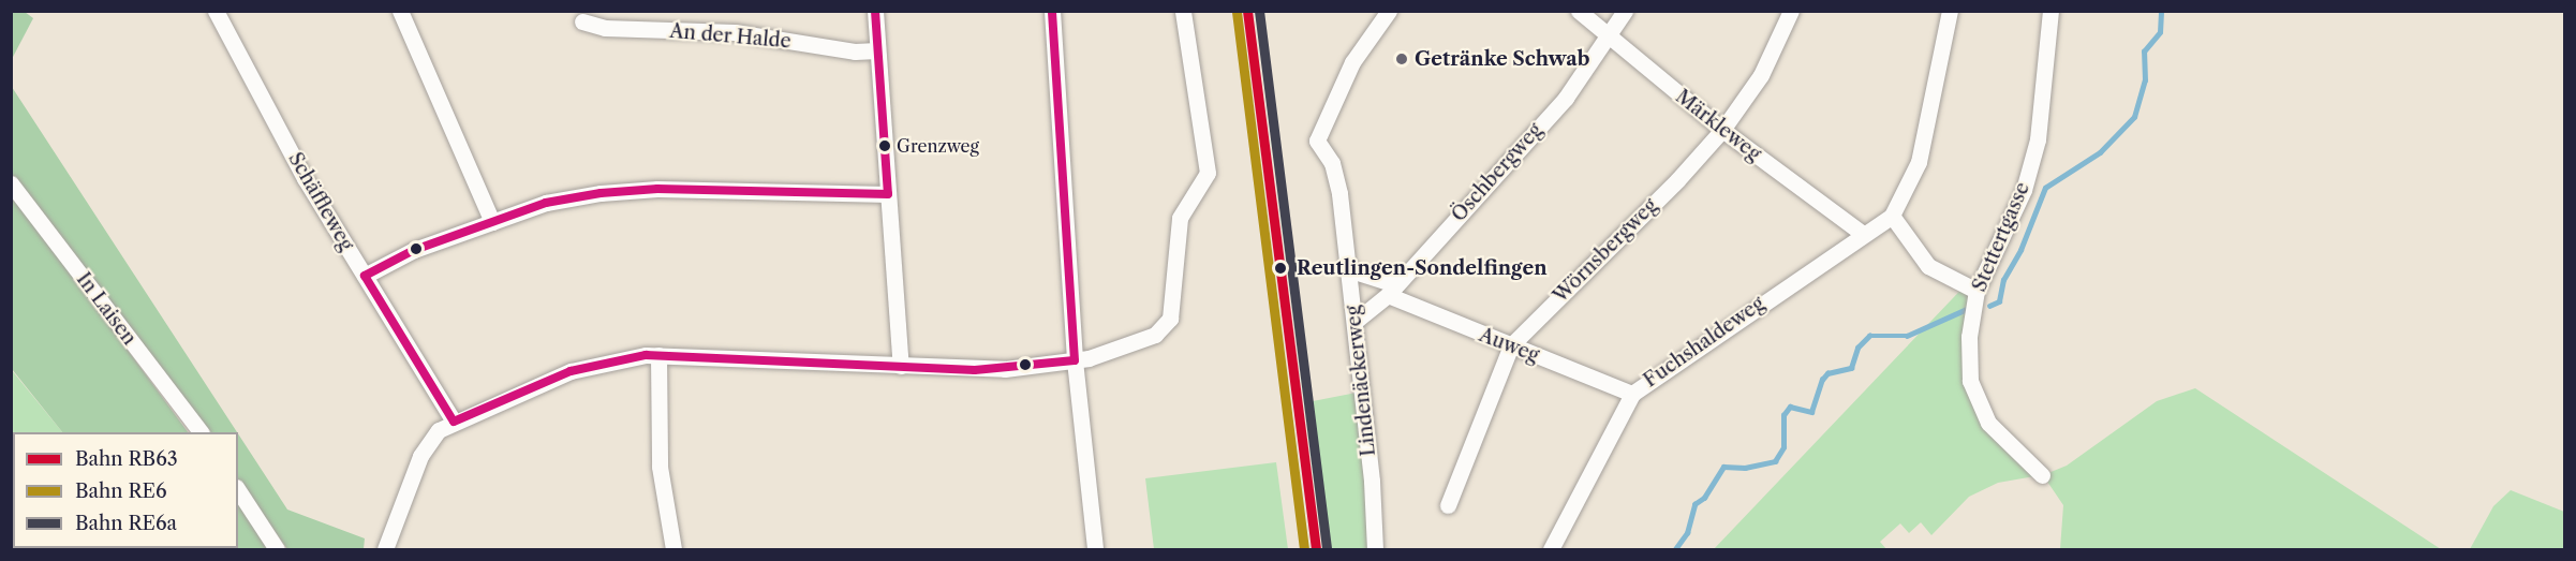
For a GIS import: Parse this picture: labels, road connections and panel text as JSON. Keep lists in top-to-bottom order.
{
  "streets": {
    "street": [
      "An der Halde",
      "Märkleweg",
      "Öschbergweg",
      "Schäffleweg",
      "Stettertgasse",
      "Wörnsbergweg",
      "In Laisen",
      "Fuchshaldeweg",
      "Auweg",
      "Lindenäckerweg"
    ]
  },
  "crossings": [
    ["Märkleweg", "Öschbergweg"],
    ["Märkleweg", "Wörnsbergweg"],
    ["Märkleweg", "Fuchshaldeweg"],
    ["Öschbergweg", "Auweg"],
    ["Öschbergweg", "Lindenäckerweg"],
    ["Wörnsbergweg", "Auweg"],
    ["Fuchshaldeweg", "Auweg"],
    ["Auweg", "Lindenäckerweg"]
  ],
  "places": ["Getränke Schwab", "Grenzweg", "Reutlingen-Sondelfingen"],
  "lines": ["rail line RB63", "rail line RE6a", "rail line RE6"],
  "legend": ["Bahn RB63", "Bahn RE6", "Bahn RE6a"]
}
